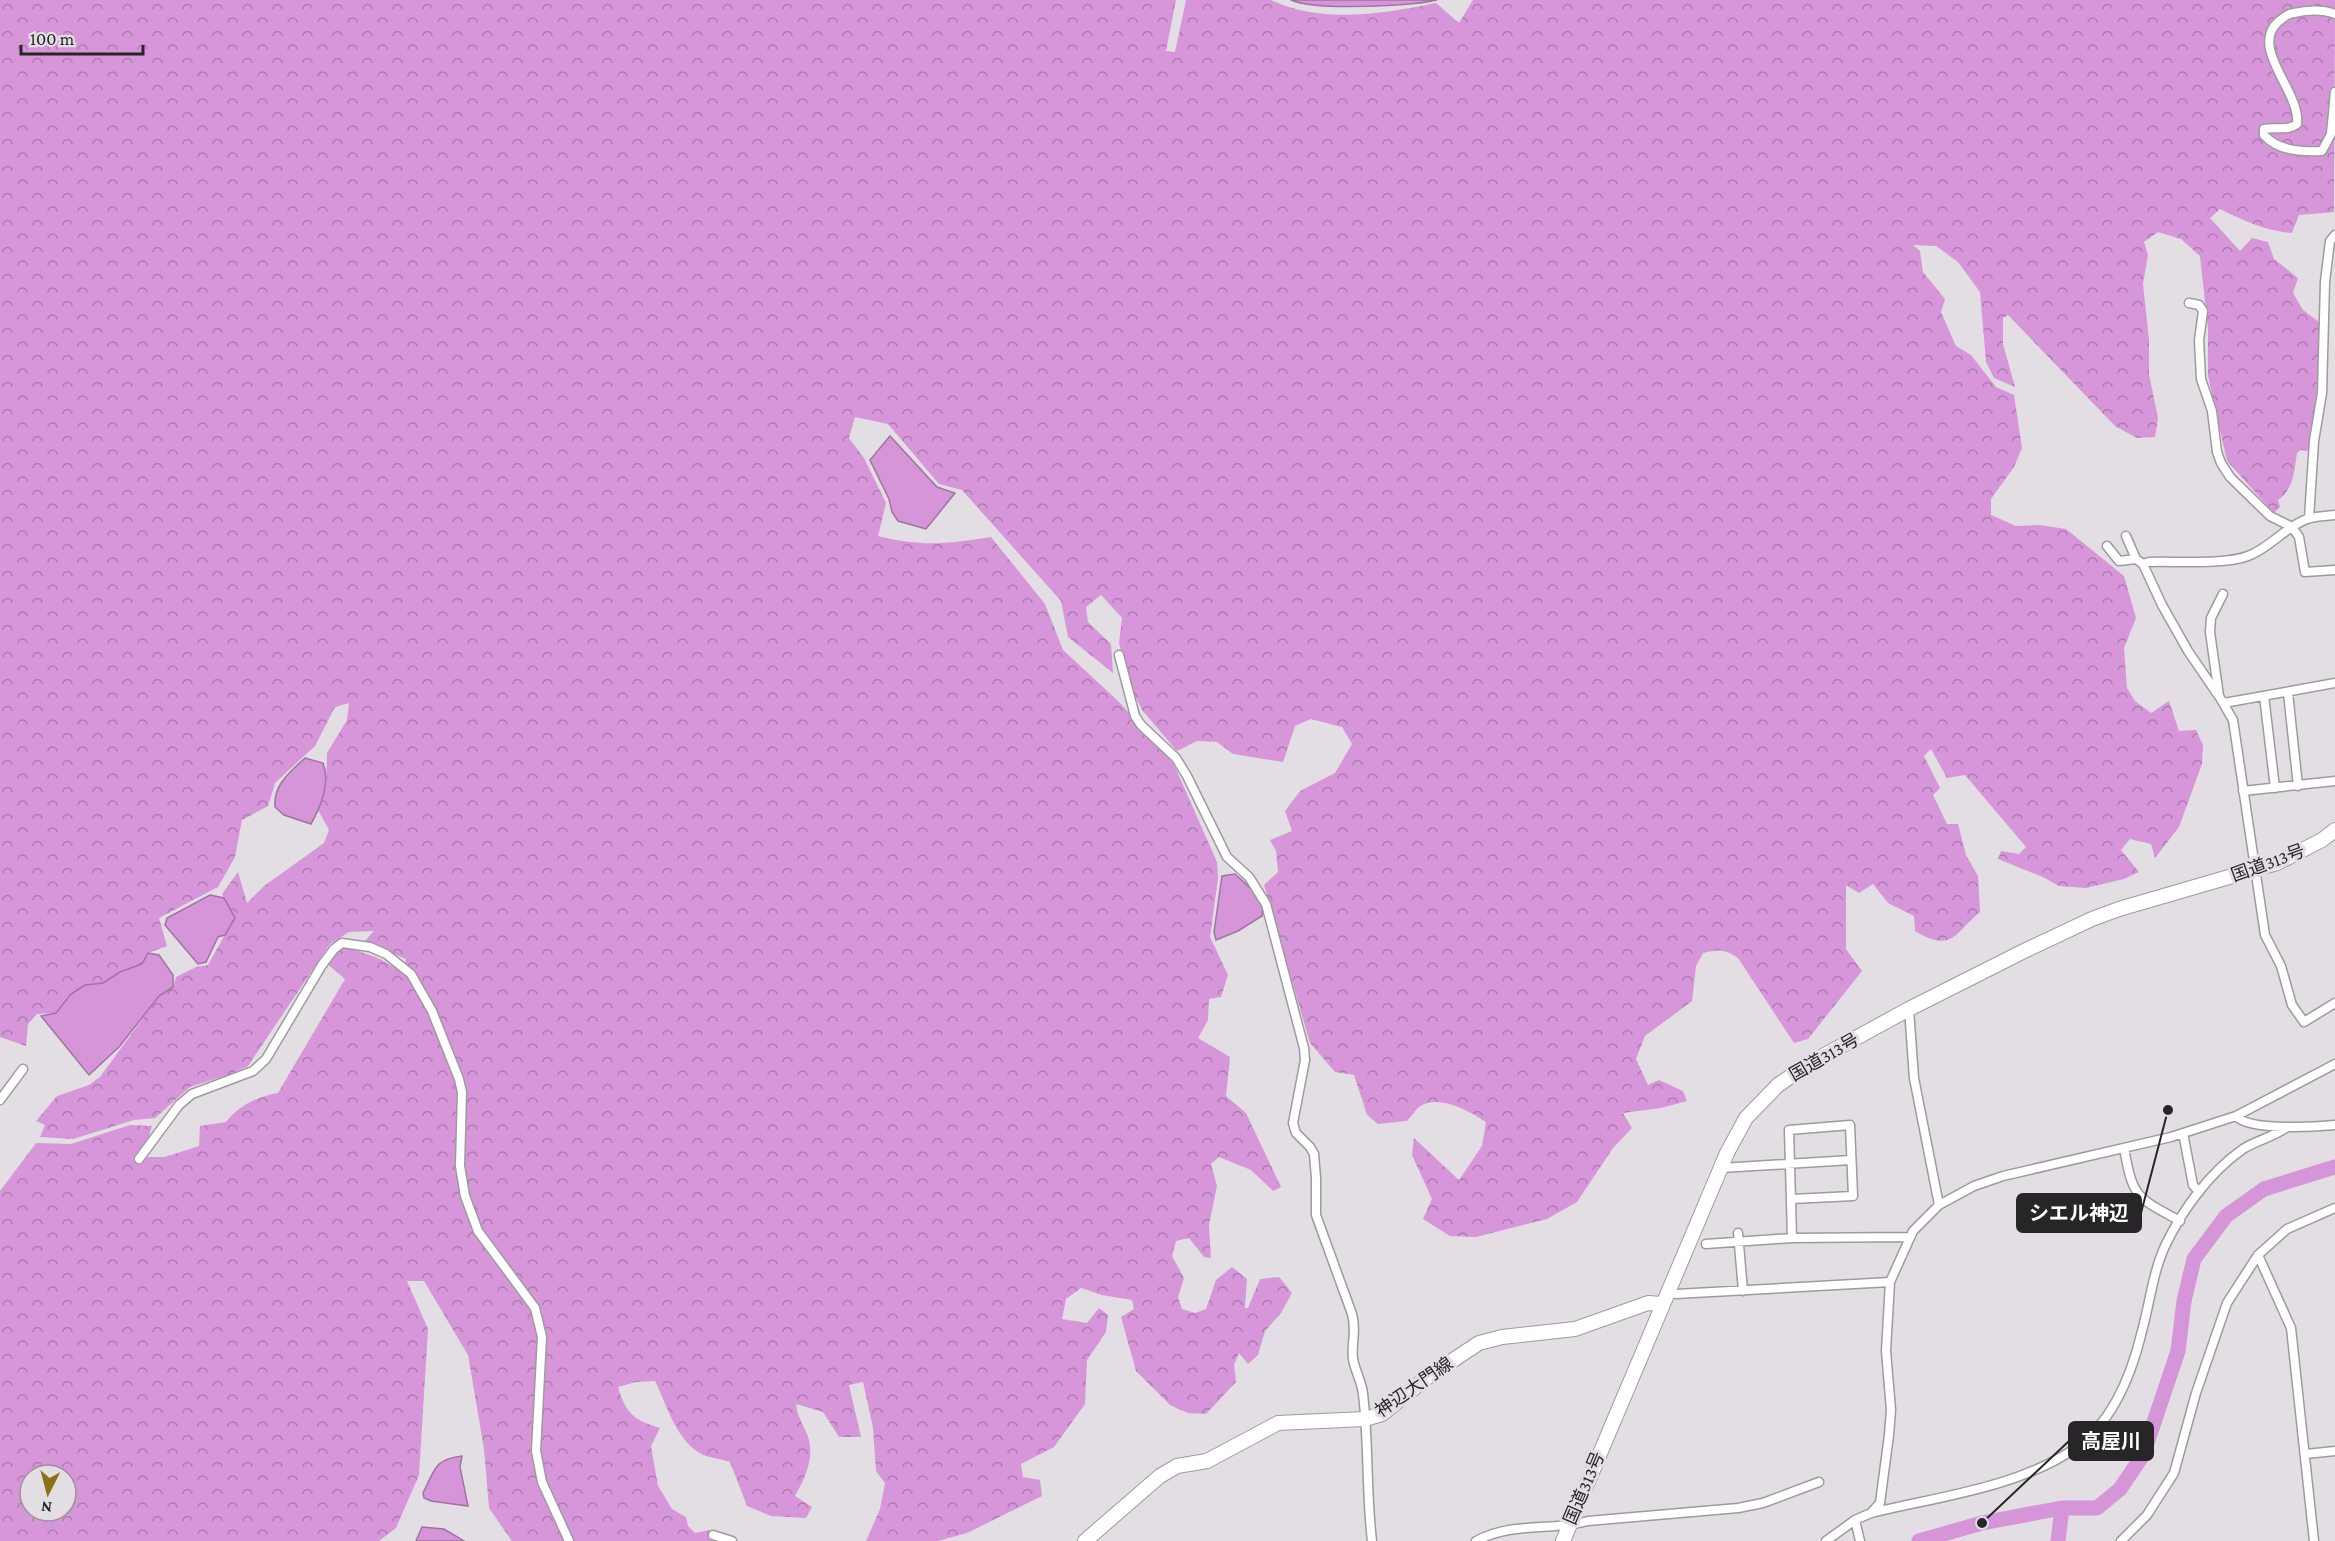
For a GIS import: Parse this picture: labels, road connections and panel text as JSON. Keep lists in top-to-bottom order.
{
  "streets": {
    "main road": ["国道313号", "神辺大門線"]
  },
  "crossings": [
    ["国道313号", "神辺大門線"]
  ],
  "places": ["シエル神辺", "高屋川"],
  "scale_bar": "100 m",
  "north": "bottom"
}
